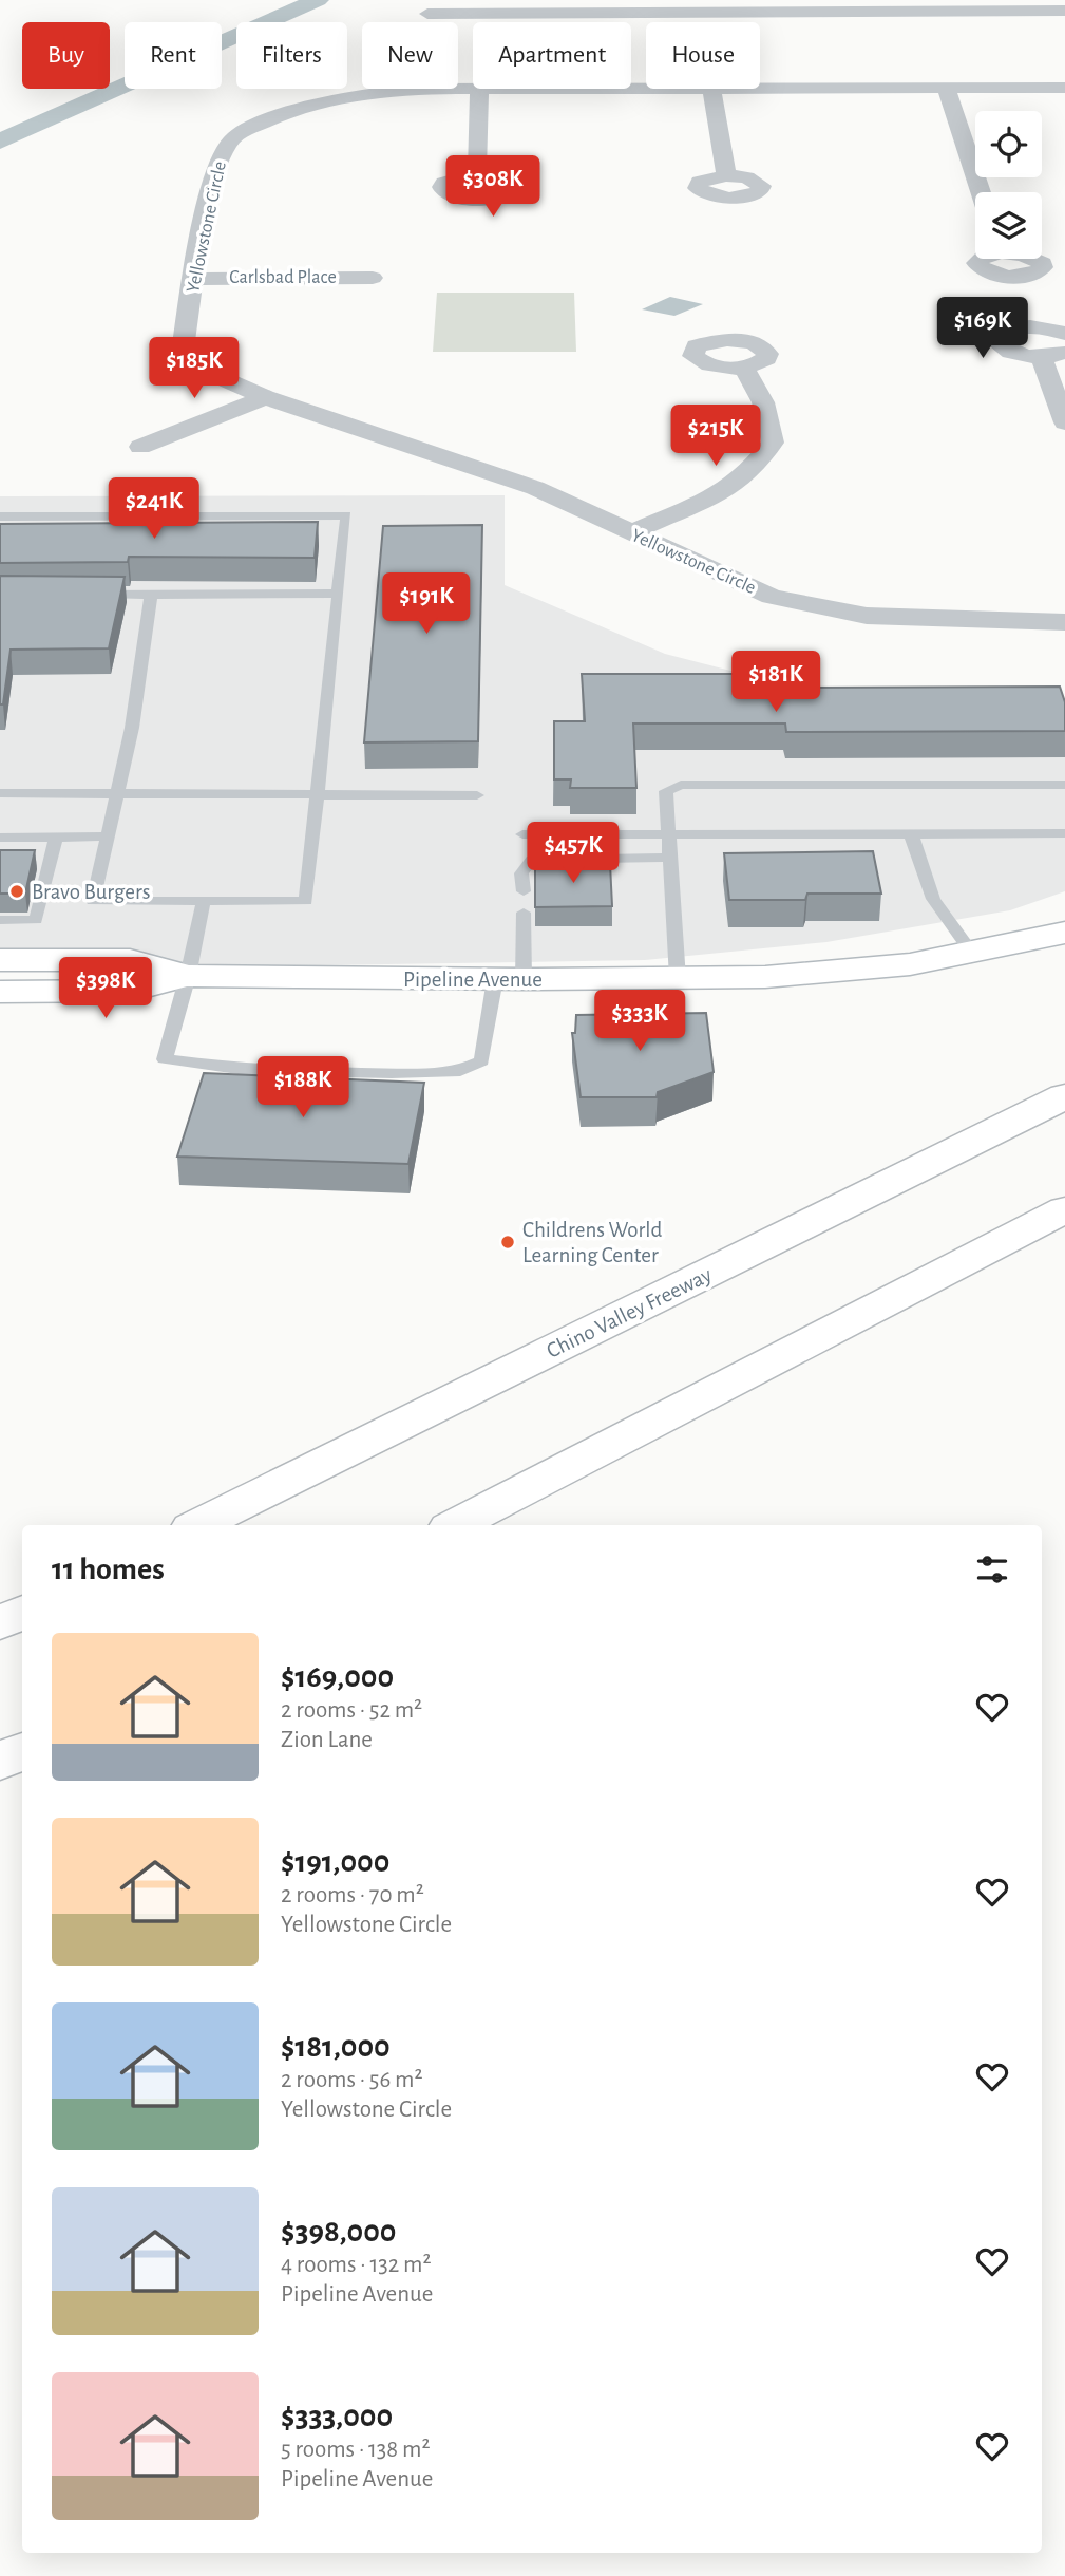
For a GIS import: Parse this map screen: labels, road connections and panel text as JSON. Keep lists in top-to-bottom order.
{
  "streets": {
    "main road": ["Pipeline Avenue", "Chino Valley Freeway"],
    "street": ["Yellowstone Circle", "Carlsbad Place"]
  },
  "crossings": [
    ["Yellowstone Circle", "Carlsbad Place"]
  ],
  "places": ["Bravo Burgers", "Childrens World Learning Center"],
  "page": {
    "chip": [
      "Buy",
      "Rent",
      "Filters",
      "New",
      "Apartment",
      "House"
    ],
    "price": [
      "$308K",
      "$169K",
      "$185K",
      "$215K",
      "$241K",
      "$191K",
      "$181K",
      "$457K",
      "$398K",
      "$333K",
      "$188K"
    ],
    "heading": "11 homes",
    "list": [
      {
        "name": "$169,000",
        "note": "2 rooms · 52 m² · Zion Lane"
      },
      {
        "name": "$191,000",
        "note": "2 rooms · 70 m² · Yellowstone Circle"
      },
      {
        "name": "$181,000",
        "note": "2 rooms · 56 m² · Yellowstone Circle"
      },
      {
        "name": "$398,000",
        "note": "4 rooms · 132 m² · Pipeline Avenue"
      },
      {
        "name": "$333,000",
        "note": "5 rooms · 138 m² · Pipeline Avenue"
      }
    ]
  }
}
